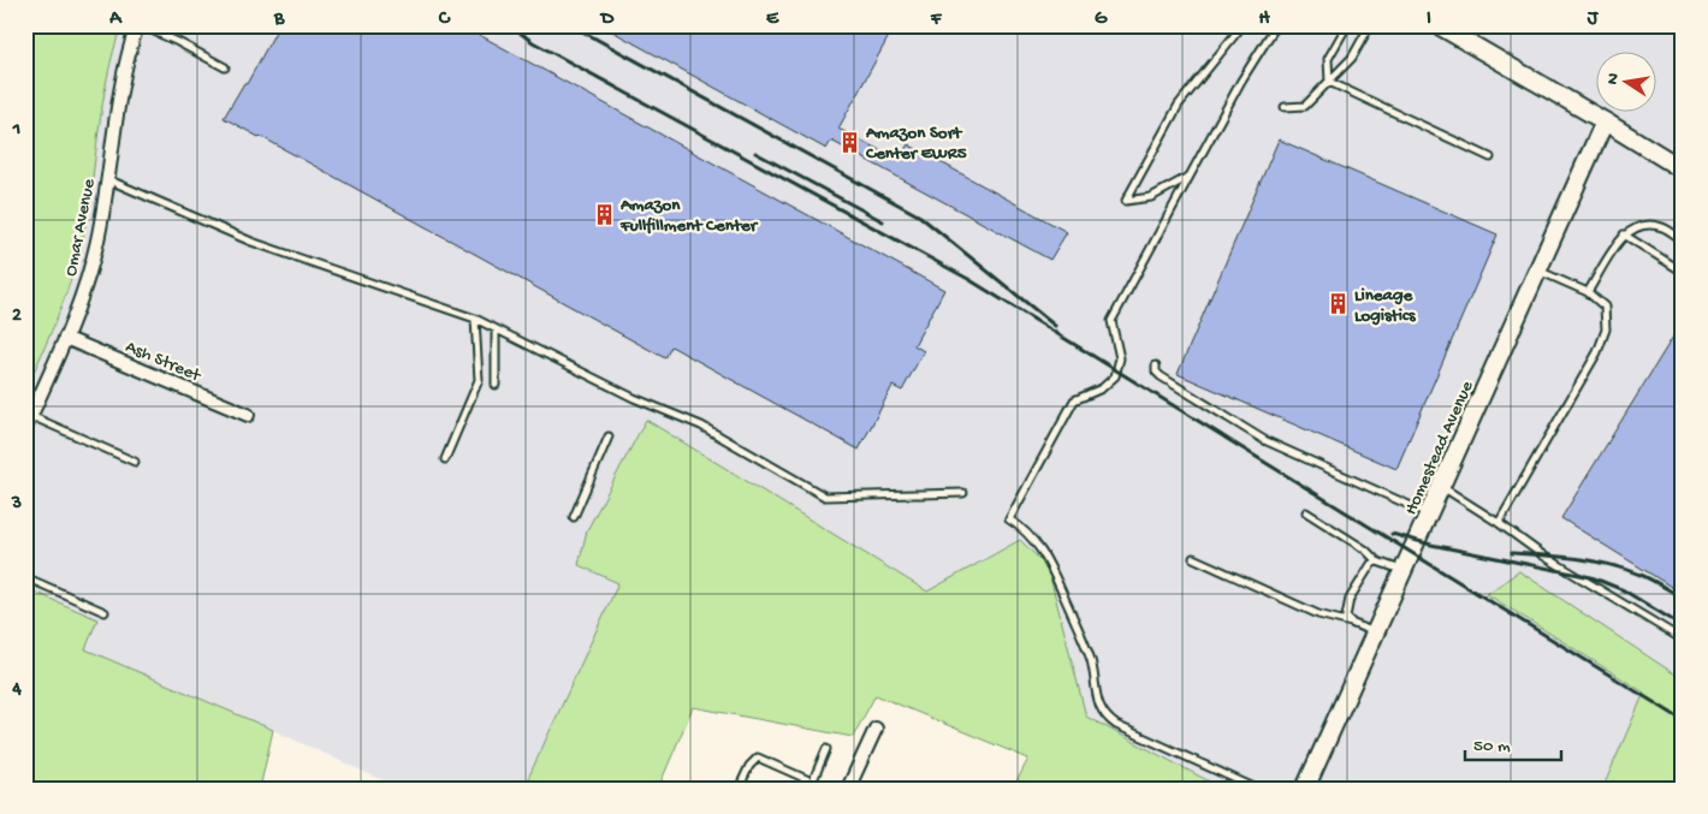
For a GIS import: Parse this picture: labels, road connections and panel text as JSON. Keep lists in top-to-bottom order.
{
  "streets": {
    "street": ["Omar Avenue", "Ash Street", "Homestead Avenue"]
  },
  "crossings": [
    ["Omar Avenue", "Ash Street"]
  ],
  "places": {
    "building": ["Amazon Sort Center EWR5", "Amazon Fullfillment Center", "Lineage Logistics"]
  },
  "scale_bar": "50 m",
  "north": "left",
  "grid": {
    "columns": [
      "A",
      "B",
      "C",
      "D",
      "E",
      "F",
      "G",
      "H",
      "I",
      "J"
    ],
    "rows": [
      "1",
      "2",
      "3",
      "4"
    ]
  }
}
